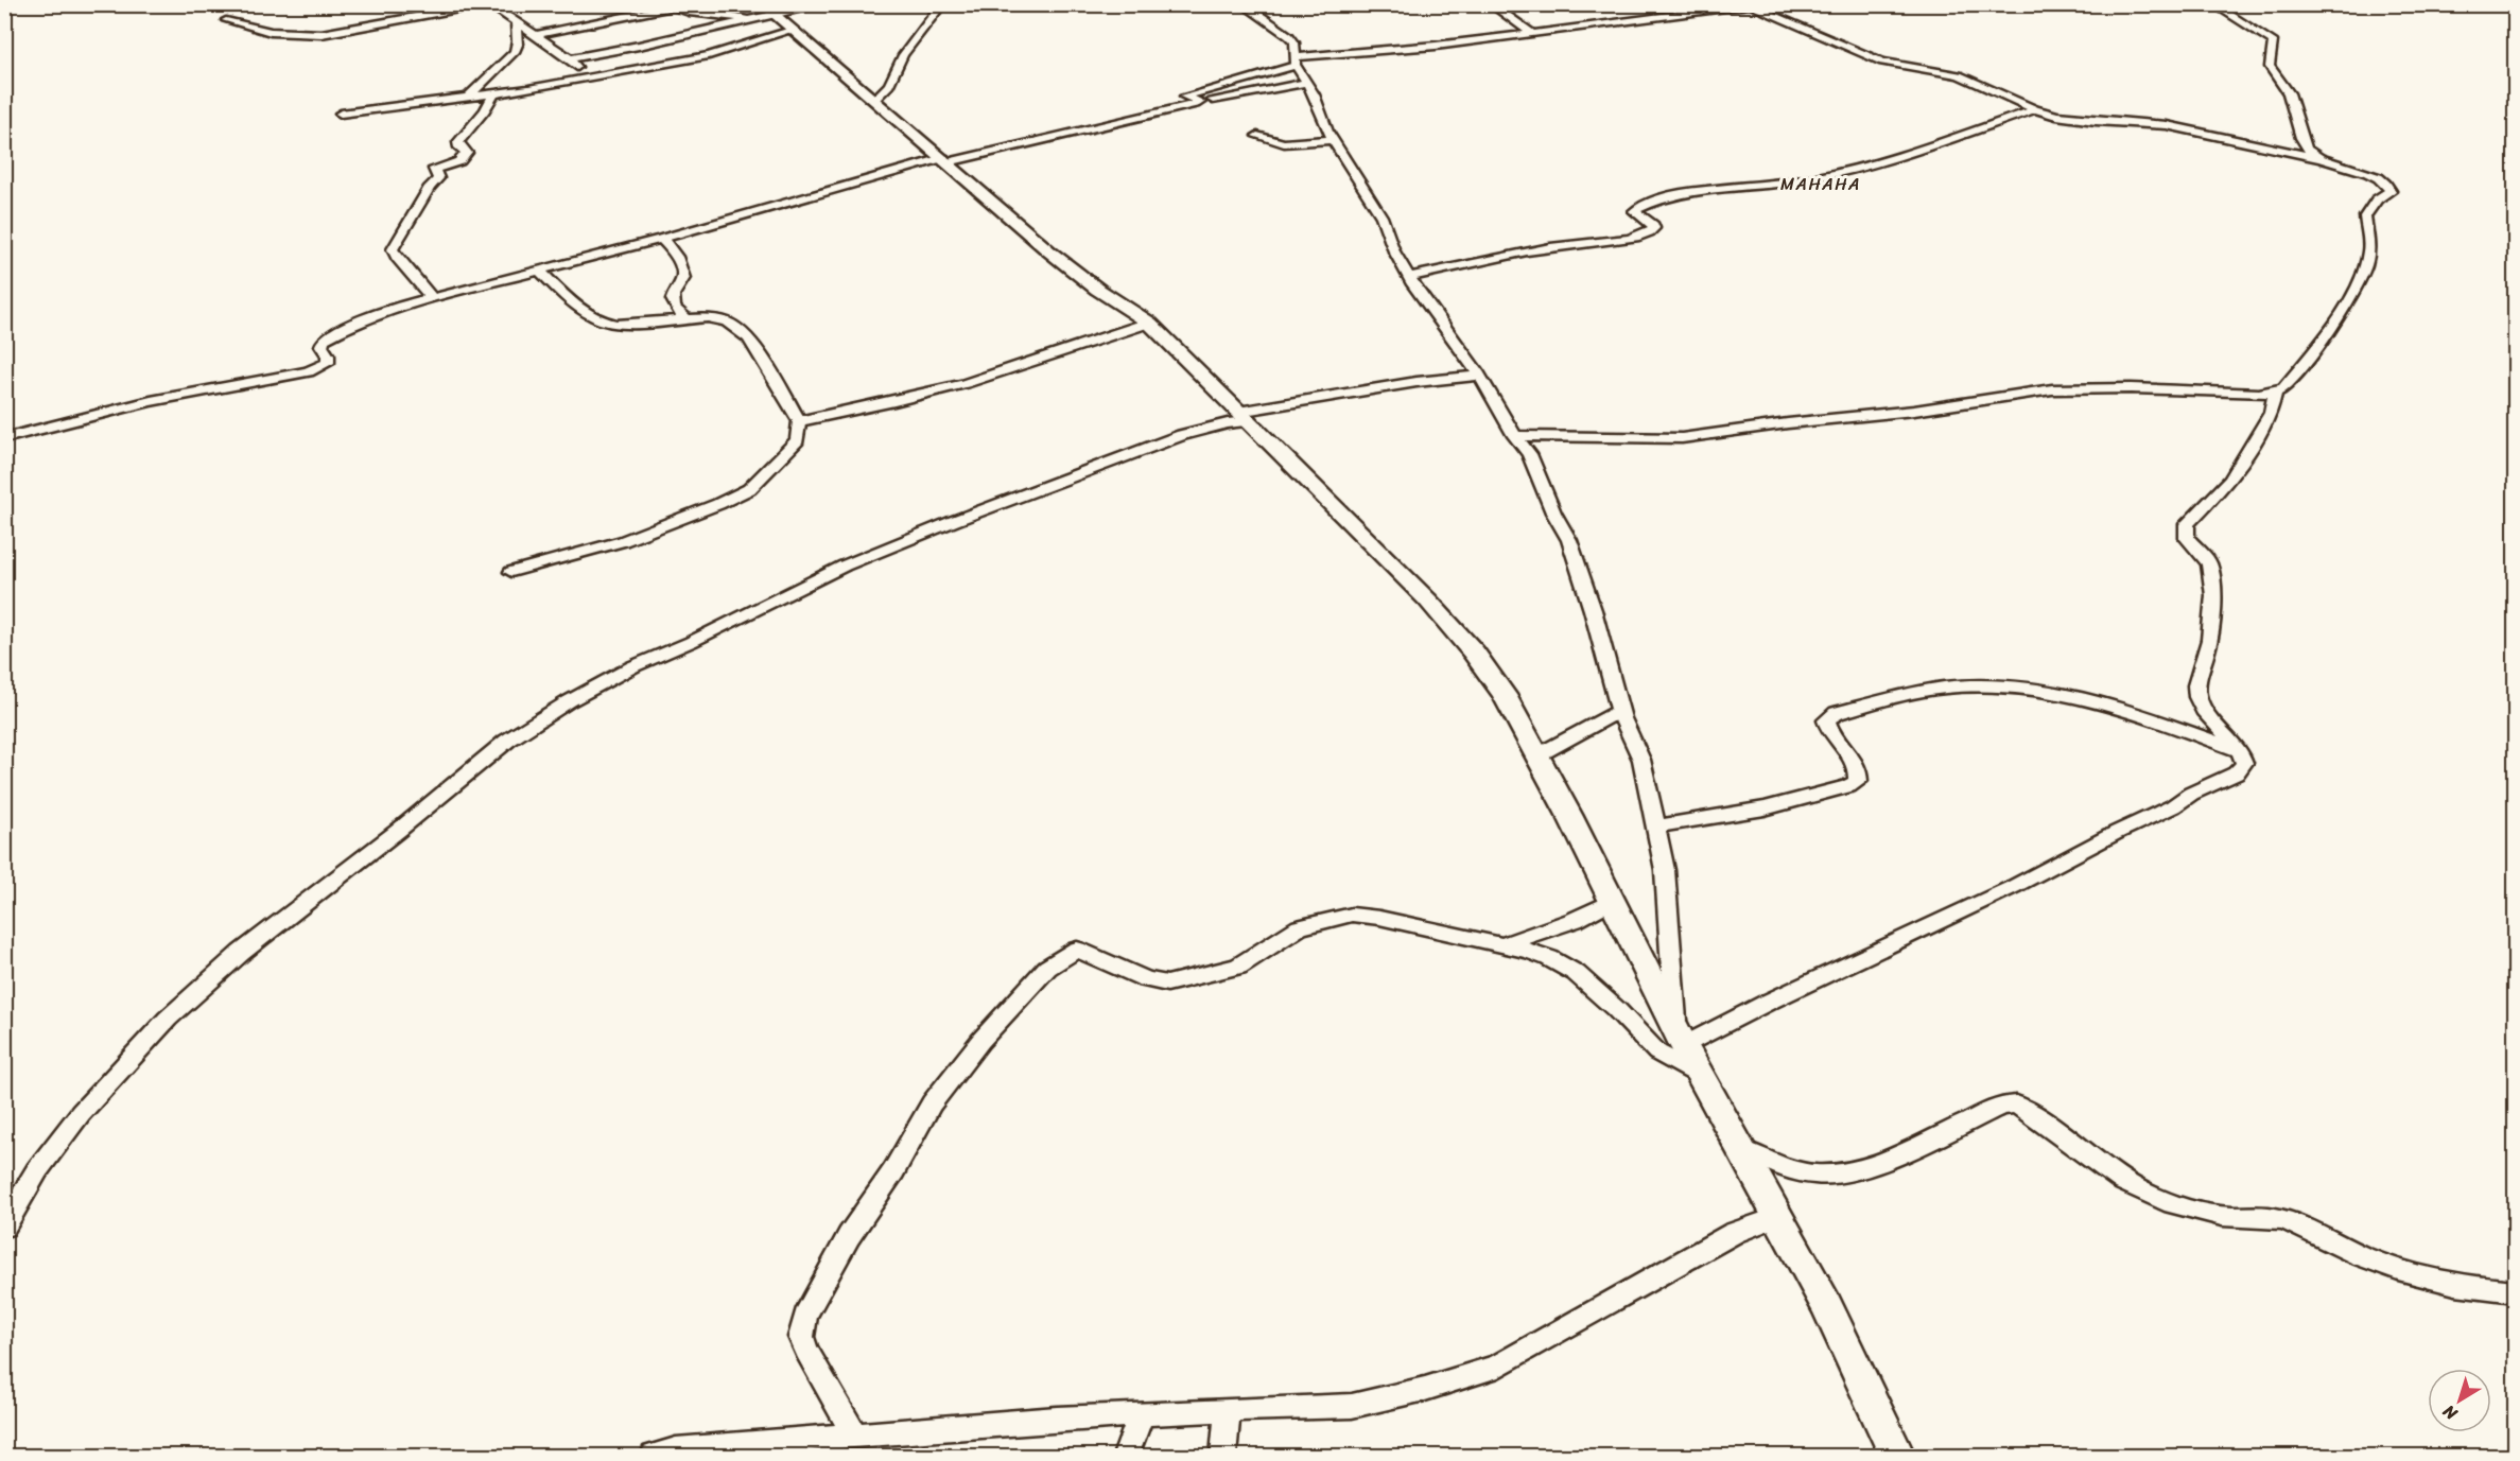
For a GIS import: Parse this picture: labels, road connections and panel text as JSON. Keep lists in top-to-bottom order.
{
  "districts": ["MAHAHA"],
  "north": "bottom left"
}
